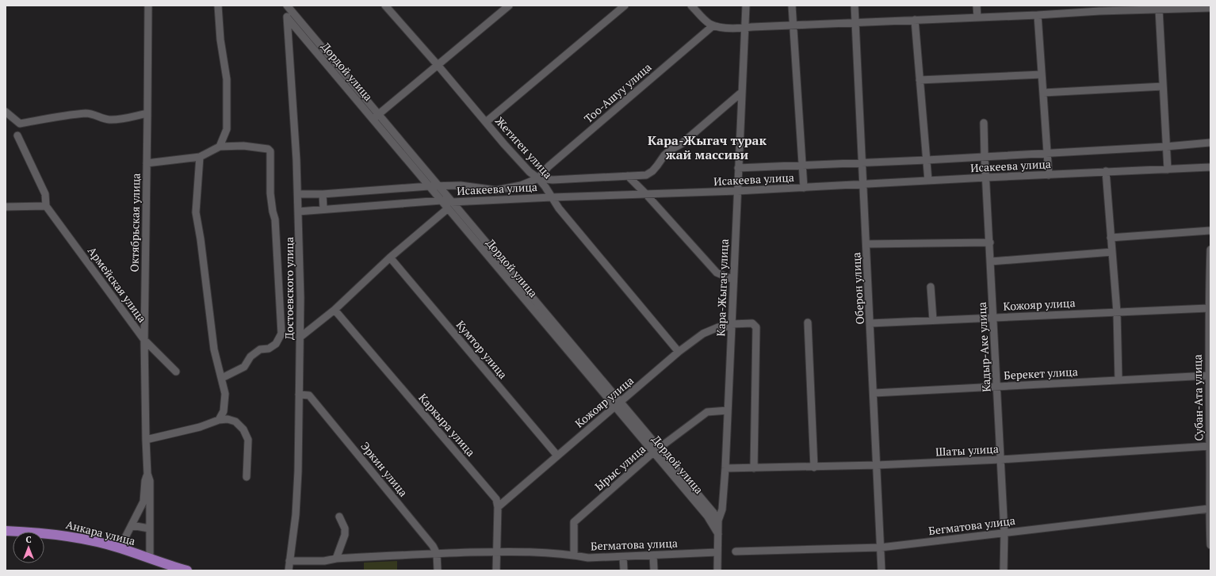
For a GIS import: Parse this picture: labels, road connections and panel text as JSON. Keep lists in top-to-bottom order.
{
  "streets": {
    "main road": ["Анкара улица"],
    "street": [
      "Дордой улица",
      "Тоо-Ашуу улица",
      "Жетиген улица",
      "Исакеева улица",
      "Октябрьская улица",
      "Армейская улица",
      "Кара-Жыгач улица",
      "Достоевского улица",
      "Оберон улица",
      "Кожояр улица",
      "Кадыр-Аке улица",
      "Кумтор улица",
      "Берекет улица",
      "Субан-Ата улица",
      "Каркыра улица",
      "Шаты улица",
      "Ырыс улица",
      "Эркин улица",
      "Бегматова улица"
    ]
  },
  "crossings": [
    ["Дордой улица", "Исакеева улица"],
    ["Дордой улица", "Кара-Жыгач улица"],
    ["Дордой улица", "Достоевского улица"],
    ["Дордой улица", "Кожояр улица"],
    ["Дордой улица", "Ырыс улица"],
    ["Тоо-Ашуу улица", "Жетиген улица"],
    ["Тоо-Ашуу улица", "Исакеева улица"],
    ["Жетиген улица", "Исакеева улица"],
    ["Жетиген улица", "Кожояр улица"],
    ["Исакеева улица", "Кара-Жыгач улица"],
    ["Исакеева улица", "Достоевского улица"],
    ["Исакеева улица", "Оберон улица"],
    ["Исакеева улица", "Кадыр-Аке улица"],
    ["Октябрьская улица", "Армейская улица"],
    ["Октябрьская улица", "Анкара улица"],
    ["Кара-Жыгач улица", "Кожояр улица"],
    ["Кара-Жыгач улица", "Шаты улица"],
    ["Кара-Жыгач улица", "Ырыс улица"],
    ["Кара-Жыгач улица", "Бегматова улица"],
    ["Достоевского улица", "Эркин улица"],
    ["Достоевского улица", "Бегматова улица"],
    ["Оберон улица", "Кожояр улица"],
    ["Оберон улица", "Берекет улица"],
    ["Оберон улица", "Шаты улица"],
    ["Оберон улица", "Бегматова улица"],
    ["Кожояр улица", "Кадыр-Аке улица"],
    ["Кожояр улица", "Кумтор улица"],
    ["Кожояр улица", "Субан-Ата улица"],
    ["Кожояр улица", "Каркыра улица"],
    ["Кожояр улица", "Шаты улица"],
    ["Кадыр-Аке улица", "Берекет улица"],
    ["Кадыр-Аке улица", "Шаты улица"],
    ["Кадыр-Аке улица", "Бегматова улица"],
    ["Берекет улица", "Субан-Ата улица"],
    ["Субан-Ата улица", "Шаты улица"],
    ["Субан-Ата улица", "Бегматова улица"],
    ["Каркыра улица", "Бегматова улица"],
    ["Ырыс улица", "Бегматова улица"],
    ["Эркин улица", "Бегматова улица"]
  ],
  "districts": ["Кара-Жыгач турак жай массиви"],
  "north": "top"
}
